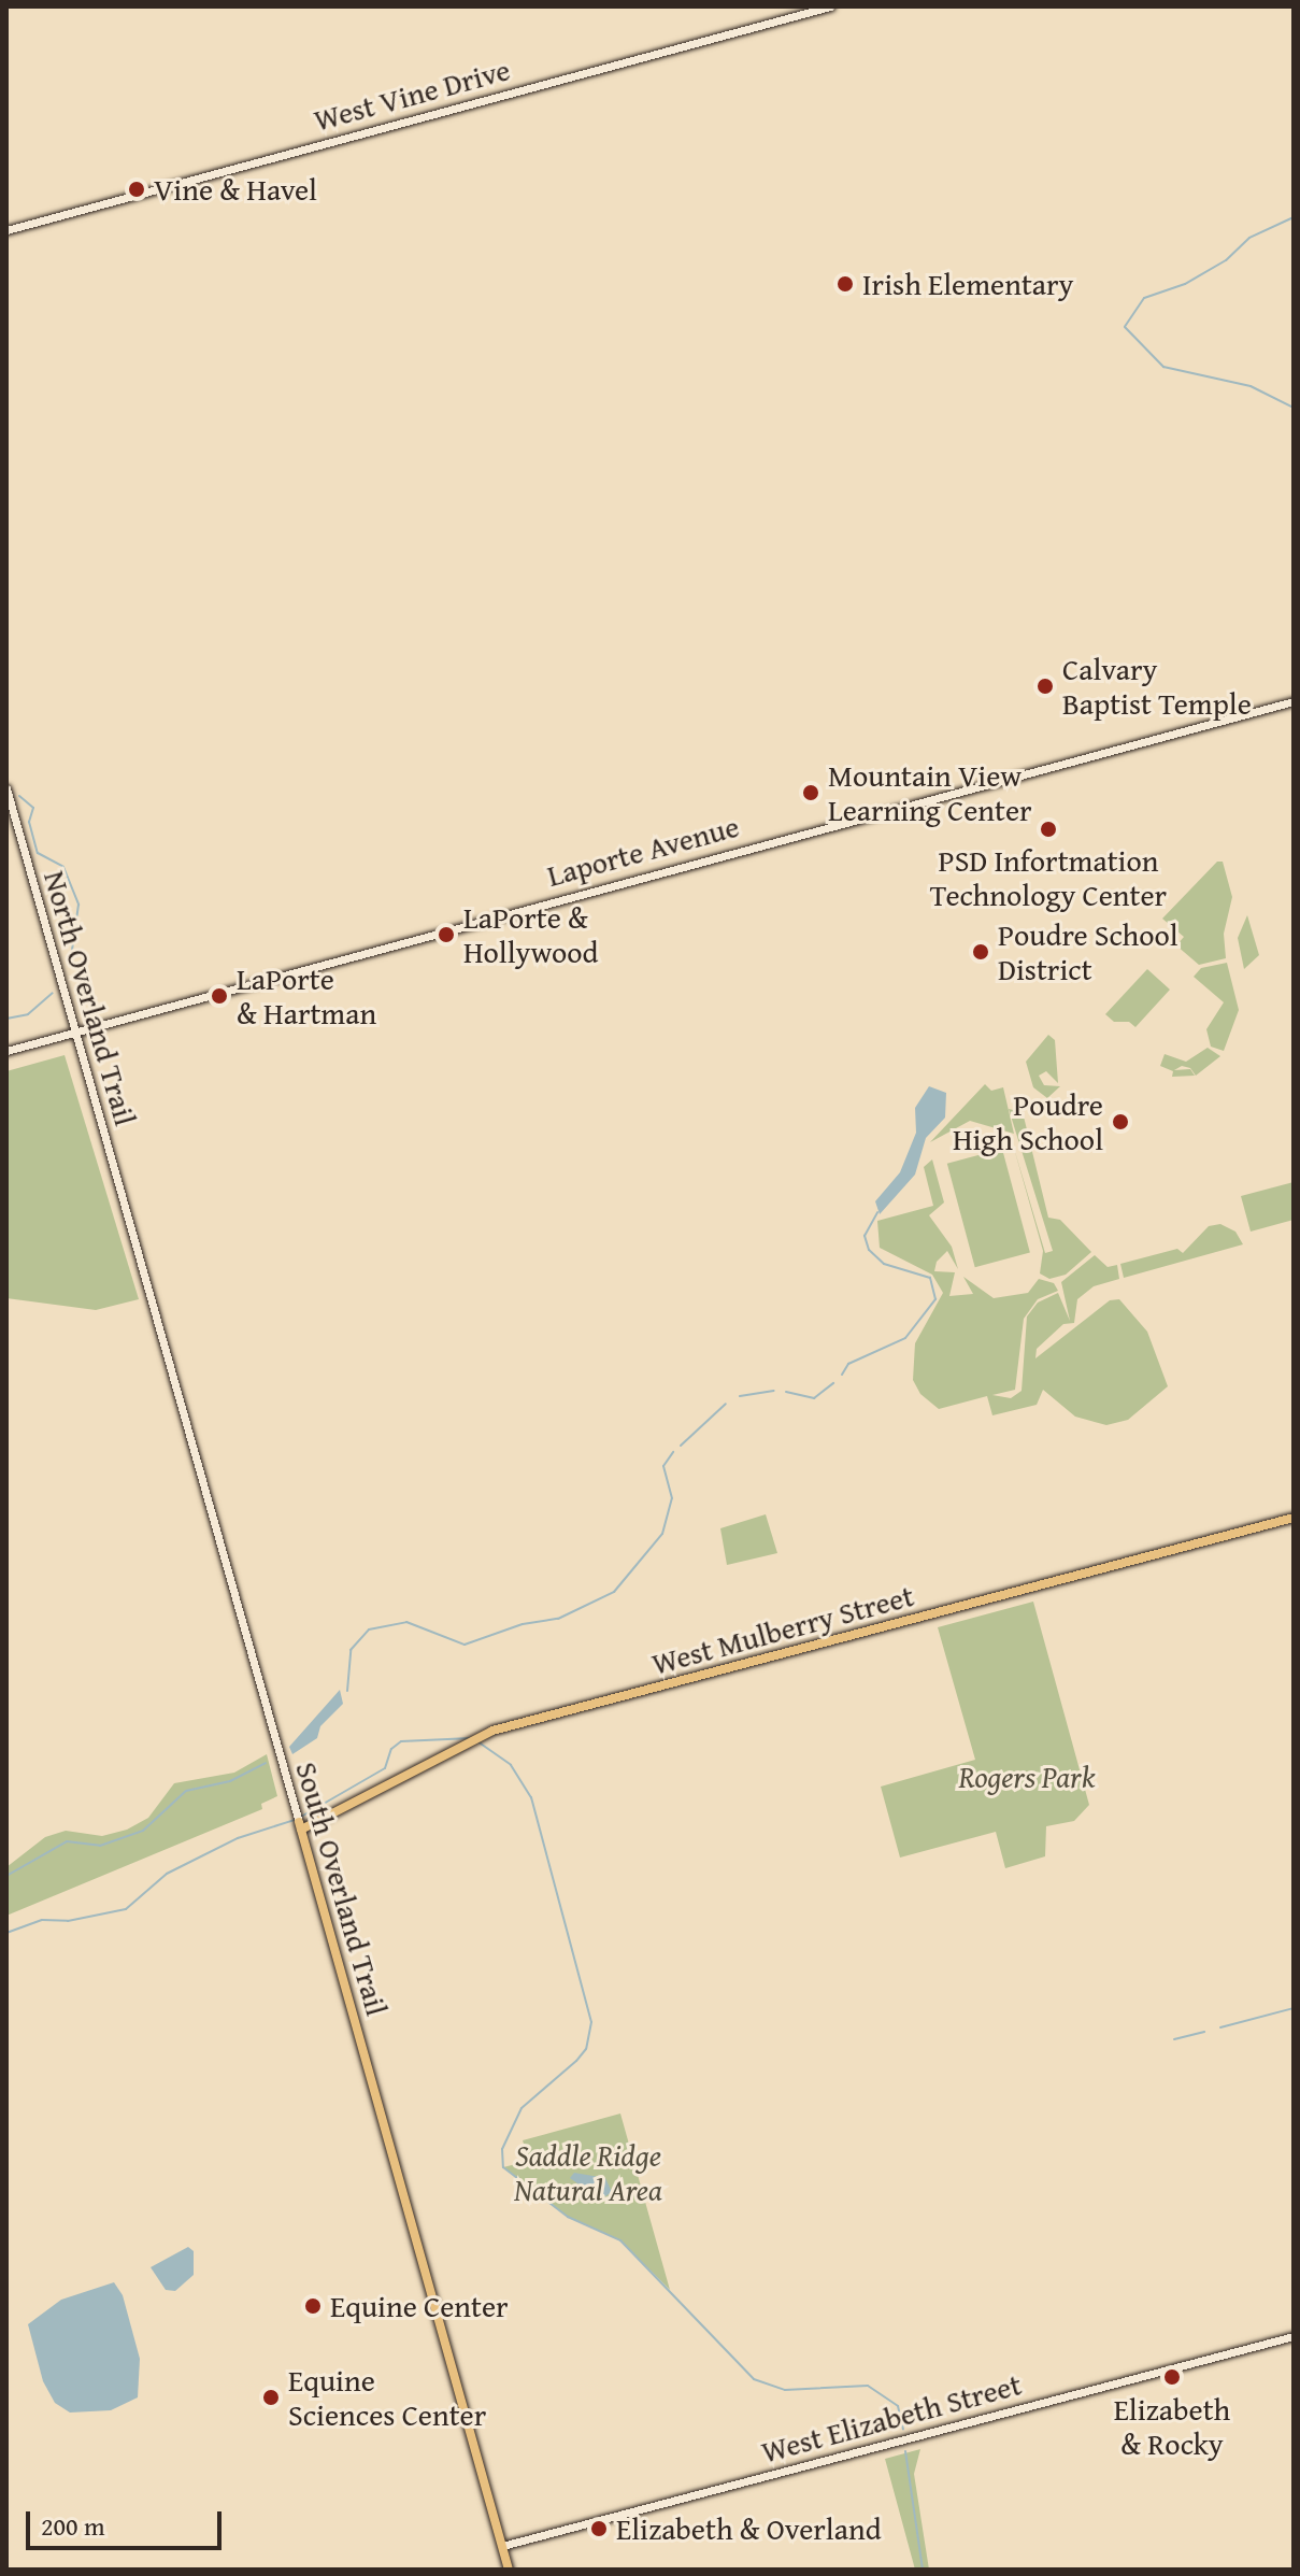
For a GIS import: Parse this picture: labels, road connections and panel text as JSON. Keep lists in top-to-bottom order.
{
  "streets": {
    "main road": ["West Mulberry Street", "South Overland Trail"],
    "street": [
      "West Vine Drive",
      "Laporte Avenue",
      "North Overland Trail",
      "West Elizabeth Street"
    ]
  },
  "crossings": [
    ["Laporte Avenue", "North Overland Trail"],
    ["North Overland Trail", "South Overland Trail"],
    ["West Mulberry Street", "South Overland Trail"],
    ["South Overland Trail", "West Elizabeth Street"]
  ],
  "parks": ["Rogers Park", "Saddle Ridge Natural Area"],
  "places": [
    "Vine & Havel",
    "Irish Elementary",
    "Calvary Baptist Temple",
    "Mountain View Learning Center",
    "PSD Infortmation Technology Center",
    "LaPorte & Hollywood",
    "Poudre School District",
    "LaPorte & Hartman",
    "Poudre High School",
    "Equine Center",
    "Elizabeth & Rocky",
    "Equine Sciences Center",
    "Elizabeth & Overland"
  ],
  "scale_bar": "200 m"
}
